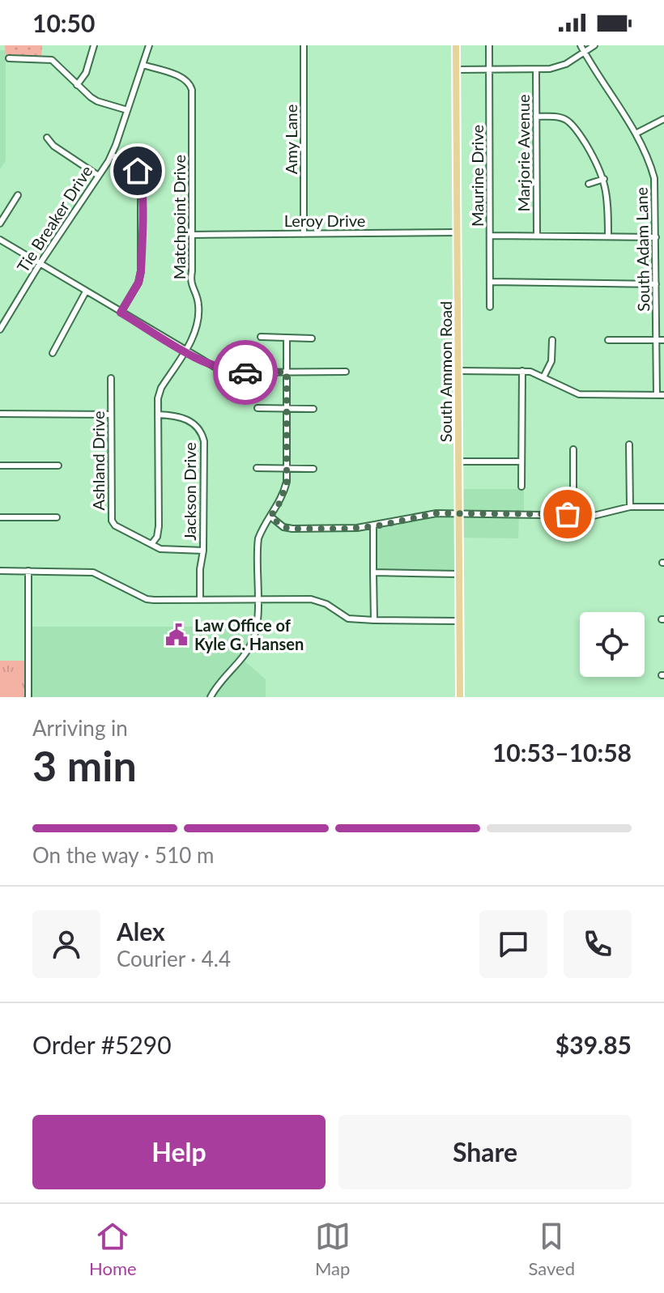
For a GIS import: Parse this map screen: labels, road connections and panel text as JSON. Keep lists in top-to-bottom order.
{
  "streets": {
    "main road": ["South Ammon Road"],
    "street": [
      "Amy Lane",
      "Marjorie Avenue",
      "Maurine Drive",
      "Matchpoint Drive",
      "Tie Breaker Drive",
      "Leroy Drive",
      "South Adam Lane",
      "Ashland Drive",
      "Jackson Drive"
    ]
  },
  "crossings": [
    ["Amy Lane", "Leroy Drive"],
    ["Matchpoint Drive", "Tie Breaker Drive"],
    ["Matchpoint Drive", "Leroy Drive"],
    ["Matchpoint Drive", "Ashland Drive"],
    ["Matchpoint Drive", "Jackson Drive"],
    ["Leroy Drive", "South Ammon Road"],
    ["Ashland Drive", "Jackson Drive"]
  ],
  "places": {
    "public building": ["Law Office of Kyle G. Hansen"]
  },
  "page": {
    "status": "10:50",
    "heading": ["3 min", "Arriving in", "10:53–10:58"],
    "panel": [
      "Alex",
      "Courier · 4.4",
      "Order #5290",
      "$39.85"
    ],
    "bar": "On the way · 510 m",
    "buttons": ["Help", "Share"],
    "tabs": ["Home", "Map", "Saved"]
  }
}
